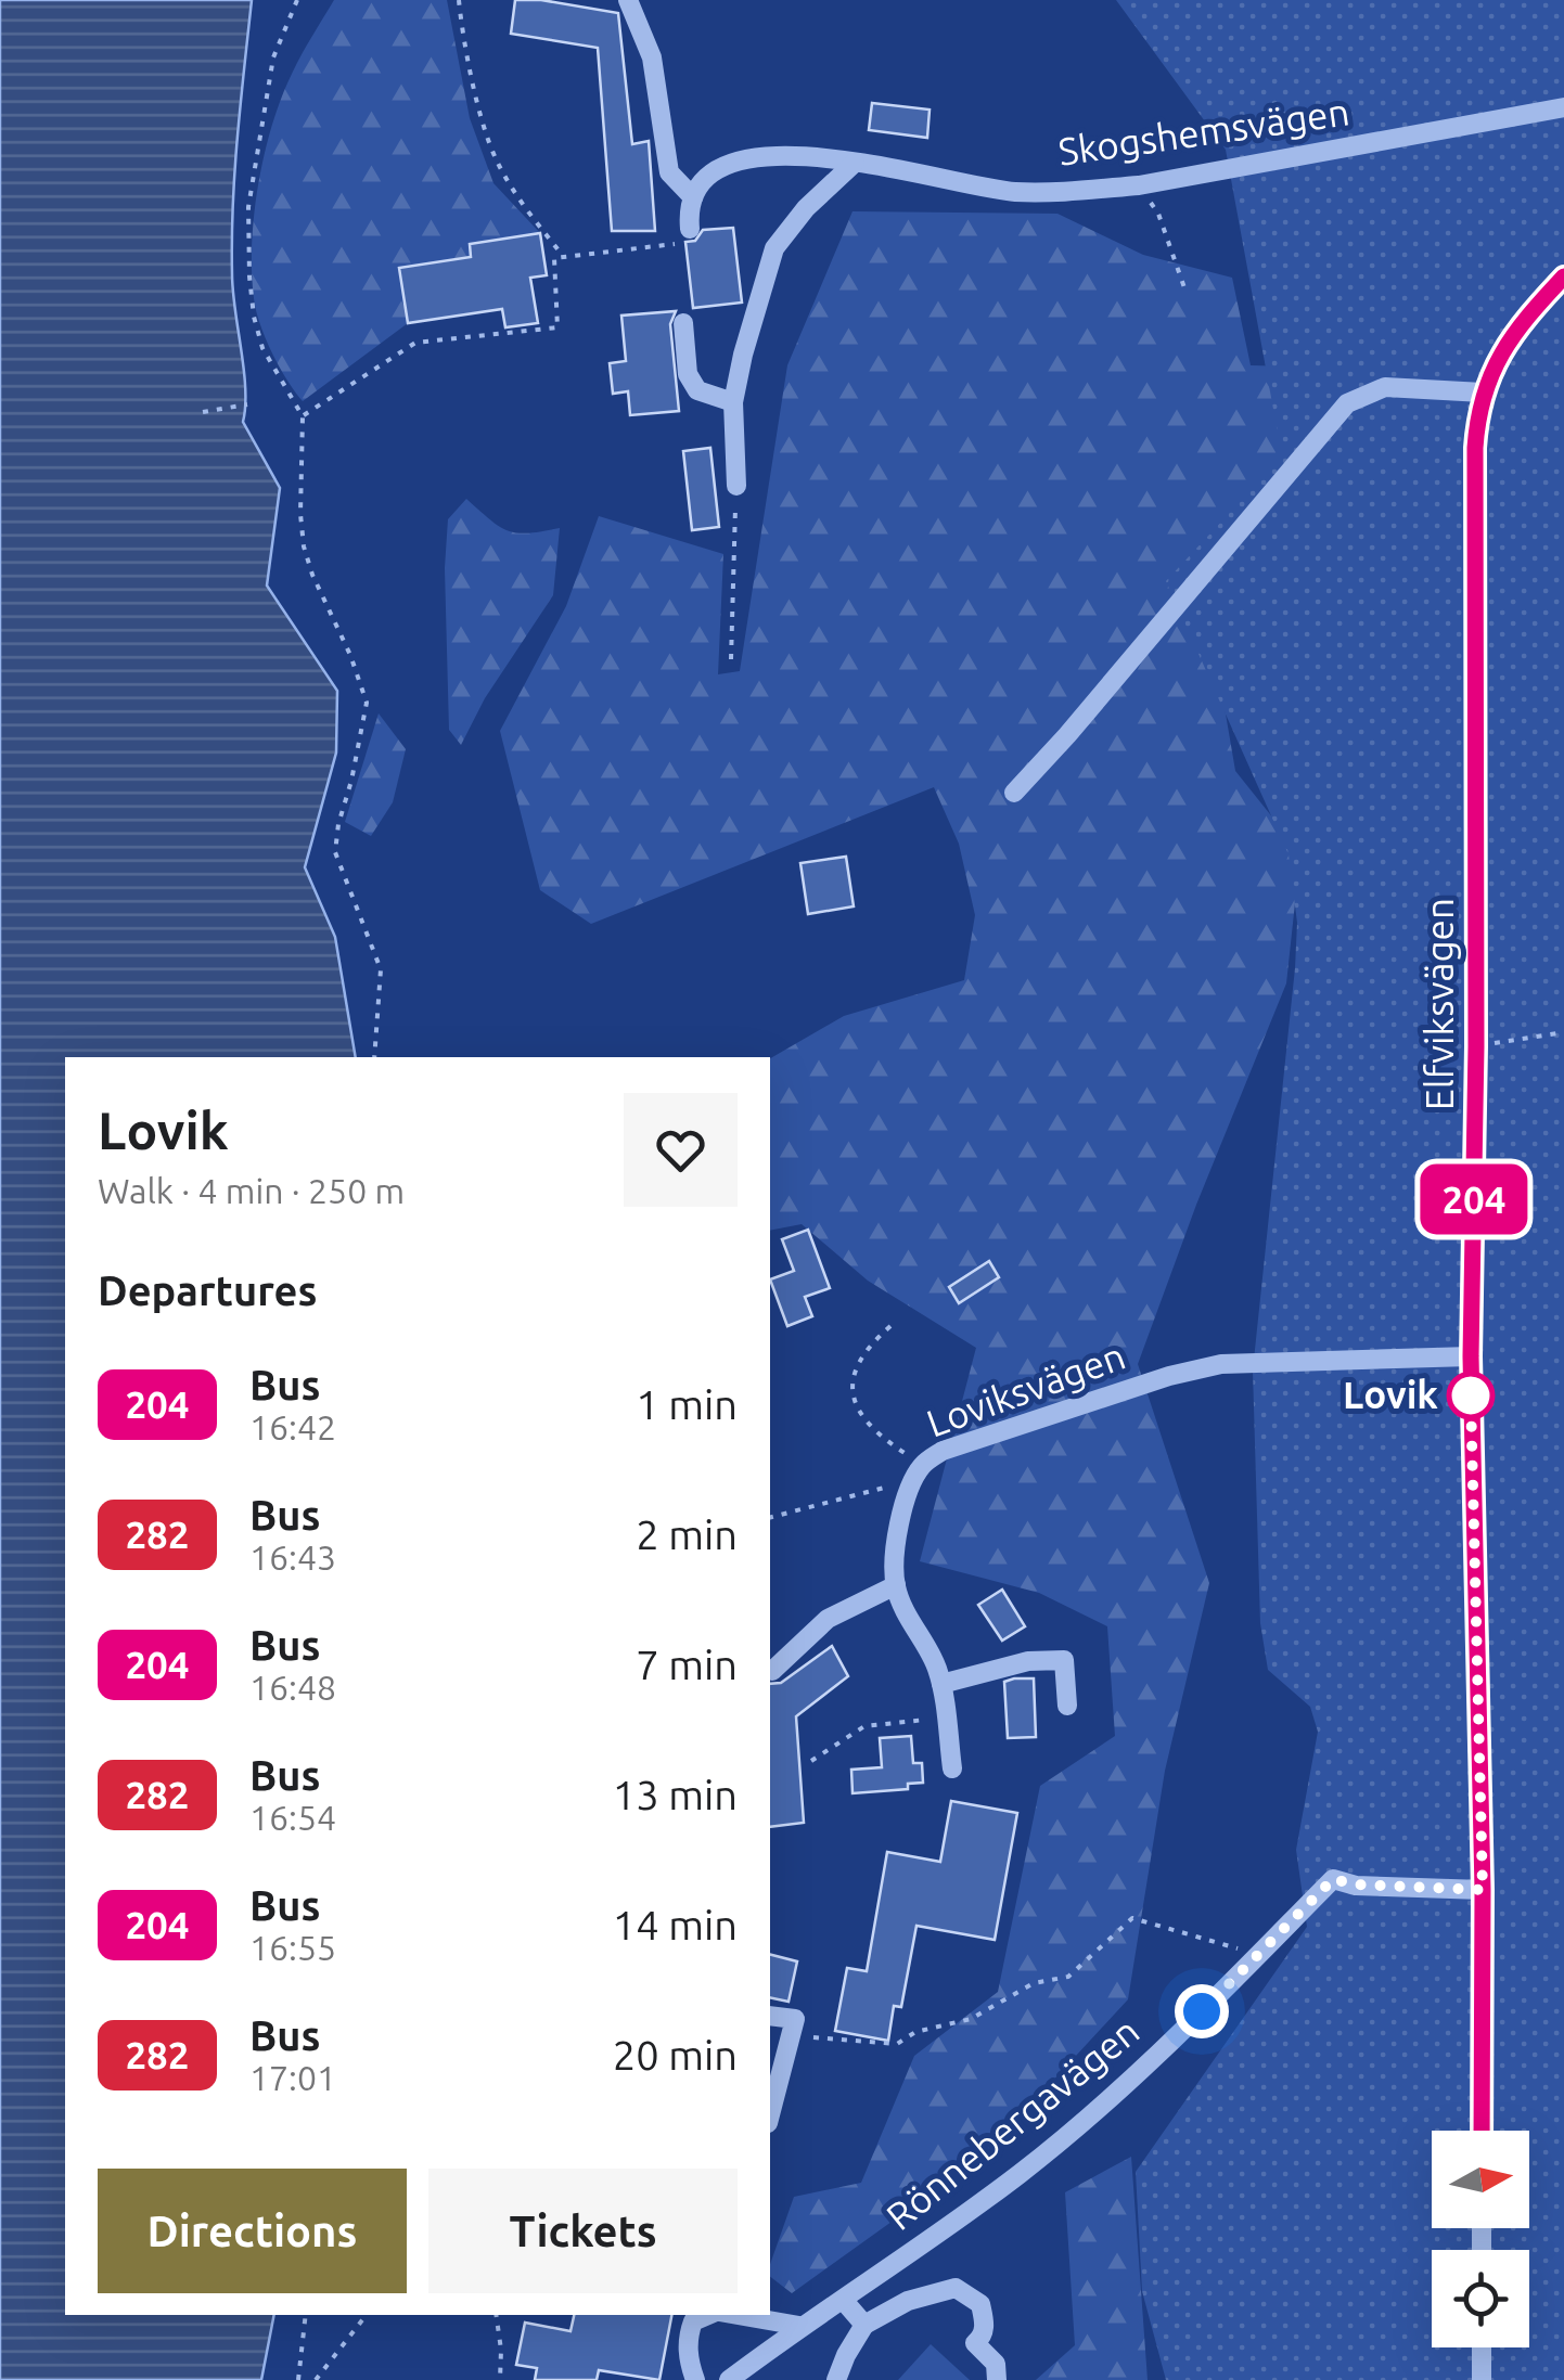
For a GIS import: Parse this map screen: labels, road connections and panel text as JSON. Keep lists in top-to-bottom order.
{
  "streets": {
    "street": [
      "Skogshemsvägen",
      "Elfviksvägen",
      "Loviksvägen",
      "Rönnebergavägen"
    ]
  },
  "crossings": [
    ["Elfviksvägen", "Loviksvägen"],
    ["Elfviksvägen", "Rönnebergavägen"]
  ],
  "places": ["Lovik"],
  "lines": ["bus line 204"],
  "north": "right",
  "page": {
    "on_map": "204",
    "heading": [
      ["Lovik", "Walk · 4 min · 250 m"],
      "Departures"
    ],
    "list": [
      {
        "mark": "204",
        "name": "Bus",
        "note": "16:42",
        "value": "1 min"
      },
      {
        "mark": "282",
        "name": "Bus",
        "note": "16:43",
        "value": "2 min"
      },
      {
        "mark": "204",
        "name": "Bus",
        "note": "16:48",
        "value": "7 min"
      },
      {
        "mark": "282",
        "name": "Bus",
        "note": "16:54",
        "value": "13 min"
      },
      {
        "mark": "204",
        "name": "Bus",
        "note": "16:55",
        "value": "14 min"
      },
      {
        "mark": "282",
        "name": "Bus",
        "note": "17:01",
        "value": "20 min"
      }
    ],
    "buttons": ["Directions", "Tickets"]
  }
}
